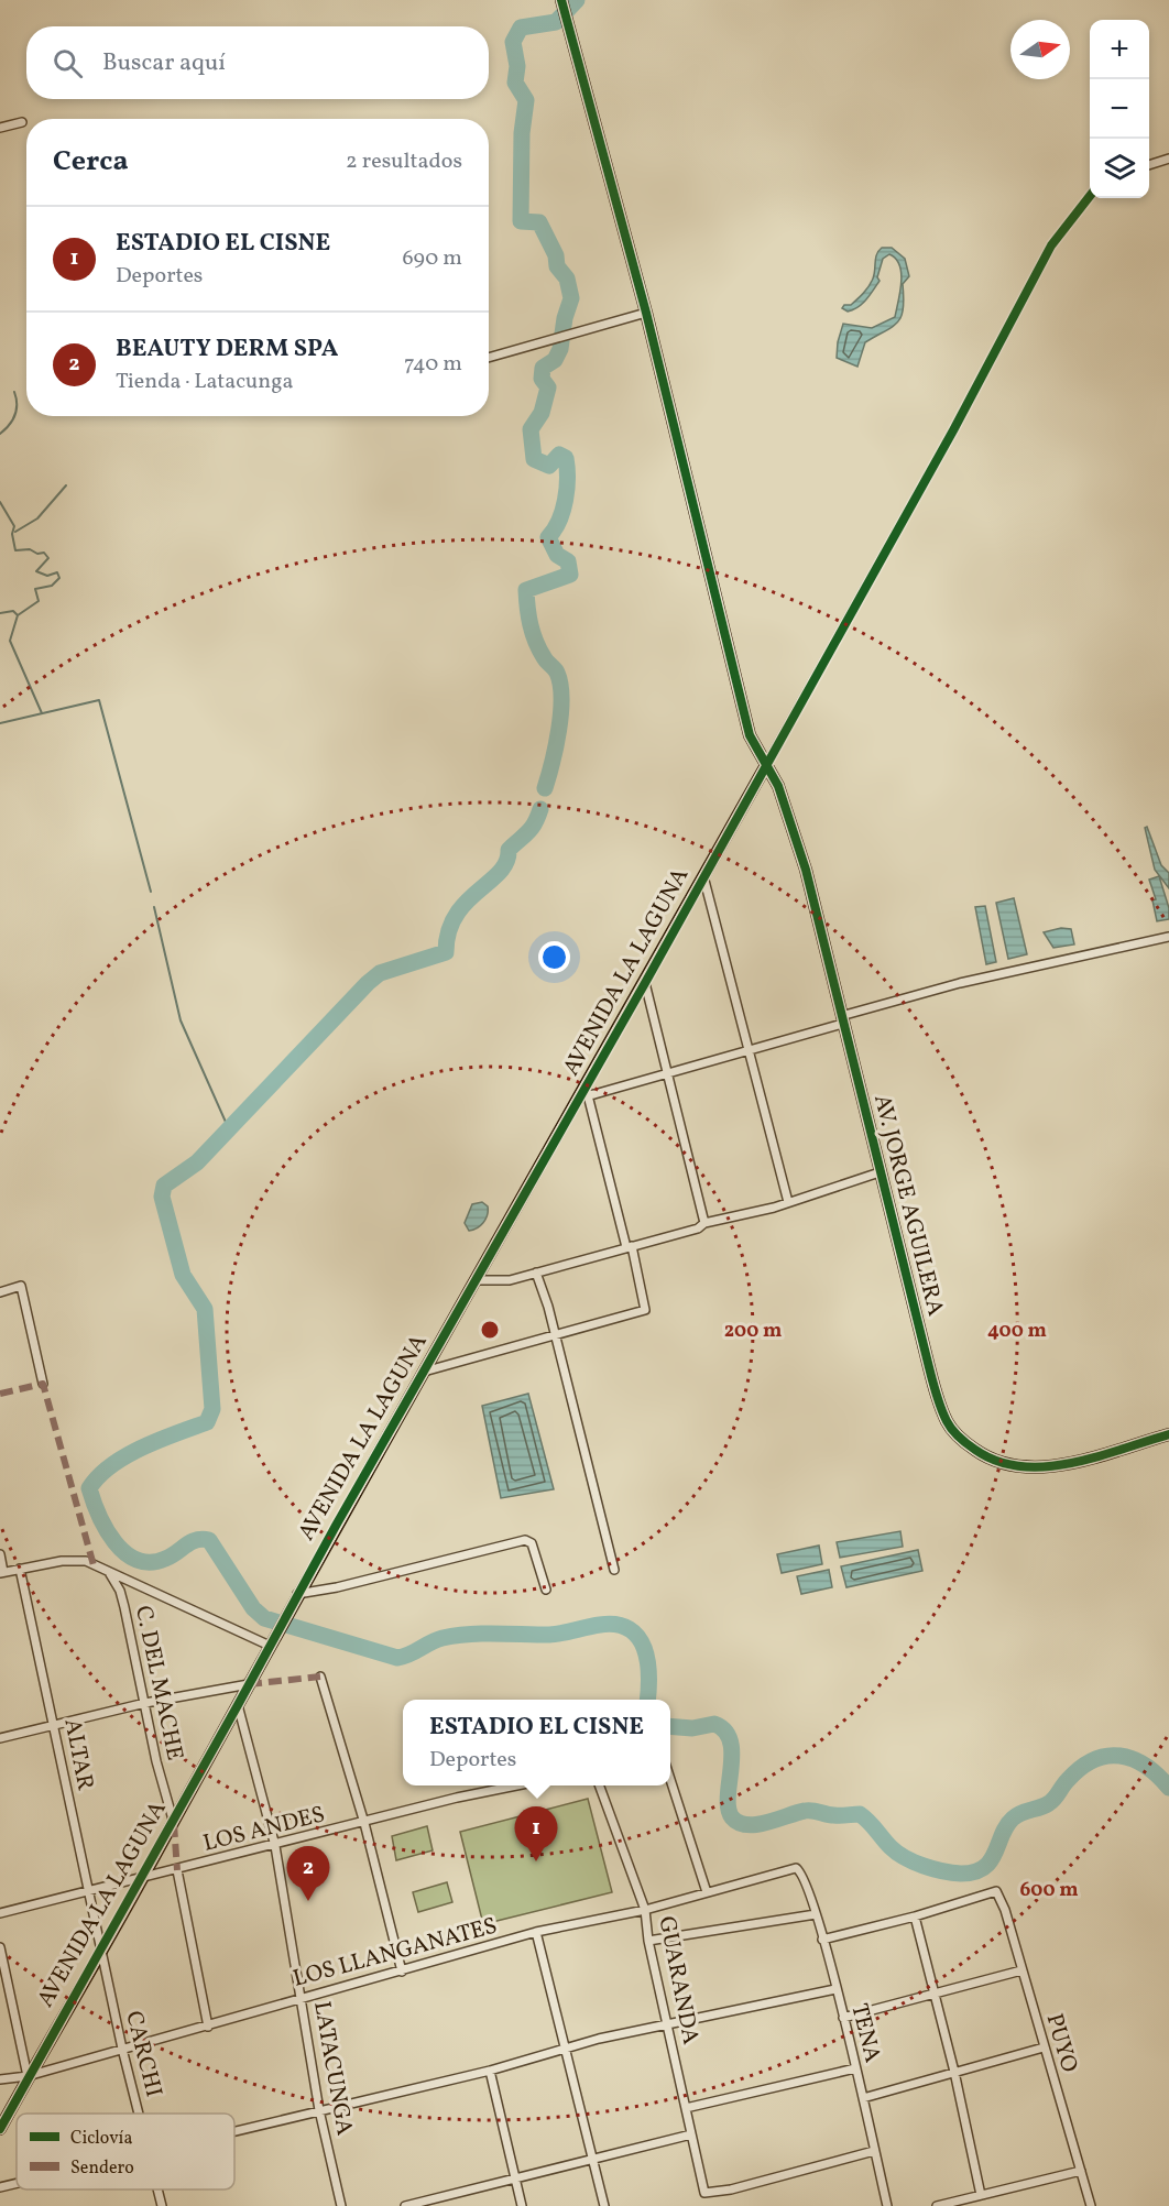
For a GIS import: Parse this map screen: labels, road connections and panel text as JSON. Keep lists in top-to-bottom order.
{
  "streets": {
    "street": [
      "AVENIDA LA LAGUNA",
      "AV. JORGE AGUILERA",
      "C. DEL MACHE",
      "ALTAR",
      "LOS ANDES",
      "LOS LLANGANATES",
      "GUARANDA",
      "TENA",
      "PUYO",
      "CARCHI",
      "LATACUNGA"
    ]
  },
  "crossings": [
    ["AVENIDA LA LAGUNA", "AV. JORGE AGUILERA"],
    ["AVENIDA LA LAGUNA", "C. DEL MACHE"],
    ["AVENIDA LA LAGUNA", "ALTAR"],
    ["AVENIDA LA LAGUNA", "LOS ANDES"],
    ["AVENIDA LA LAGUNA", "LOS LLANGANATES"],
    ["AVENIDA LA LAGUNA", "CARCHI"],
    ["AVENIDA LA LAGUNA", "LATACUNGA"],
    ["ALTAR", "LOS ANDES"],
    ["ALTAR", "CARCHI"],
    ["LOS ANDES", "LATACUNGA"],
    ["LOS LLANGANATES", "GUARANDA"],
    ["LOS LLANGANATES", "TENA"],
    ["LOS LLANGANATES", "CARCHI"],
    ["LOS LLANGANATES", "LATACUNGA"],
    ["GUARANDA", "TENA"]
  ],
  "legend": ["Ciclovía", "Sendero"],
  "north": "right",
  "page": {
    "map_buttons": ["+", "−"],
    "search": "Buscar aquí",
    "heading": ["Cerca", "2 resultados"],
    "list": [
      {
        "mark": "1",
        "name": "ESTADIO EL CISNE",
        "note": "Deportes",
        "value": "690 m"
      },
      {
        "mark": "2",
        "name": "BEAUTY DERM SPA",
        "note": "Tienda · Latacunga",
        "value": "740 m"
      }
    ],
    "popup": ["ESTADIO EL CISNE", "Deportes"],
    "pins": ["1", "2"]
  },
  "rings": ["200 m", "400 m", "600 m"]
}
